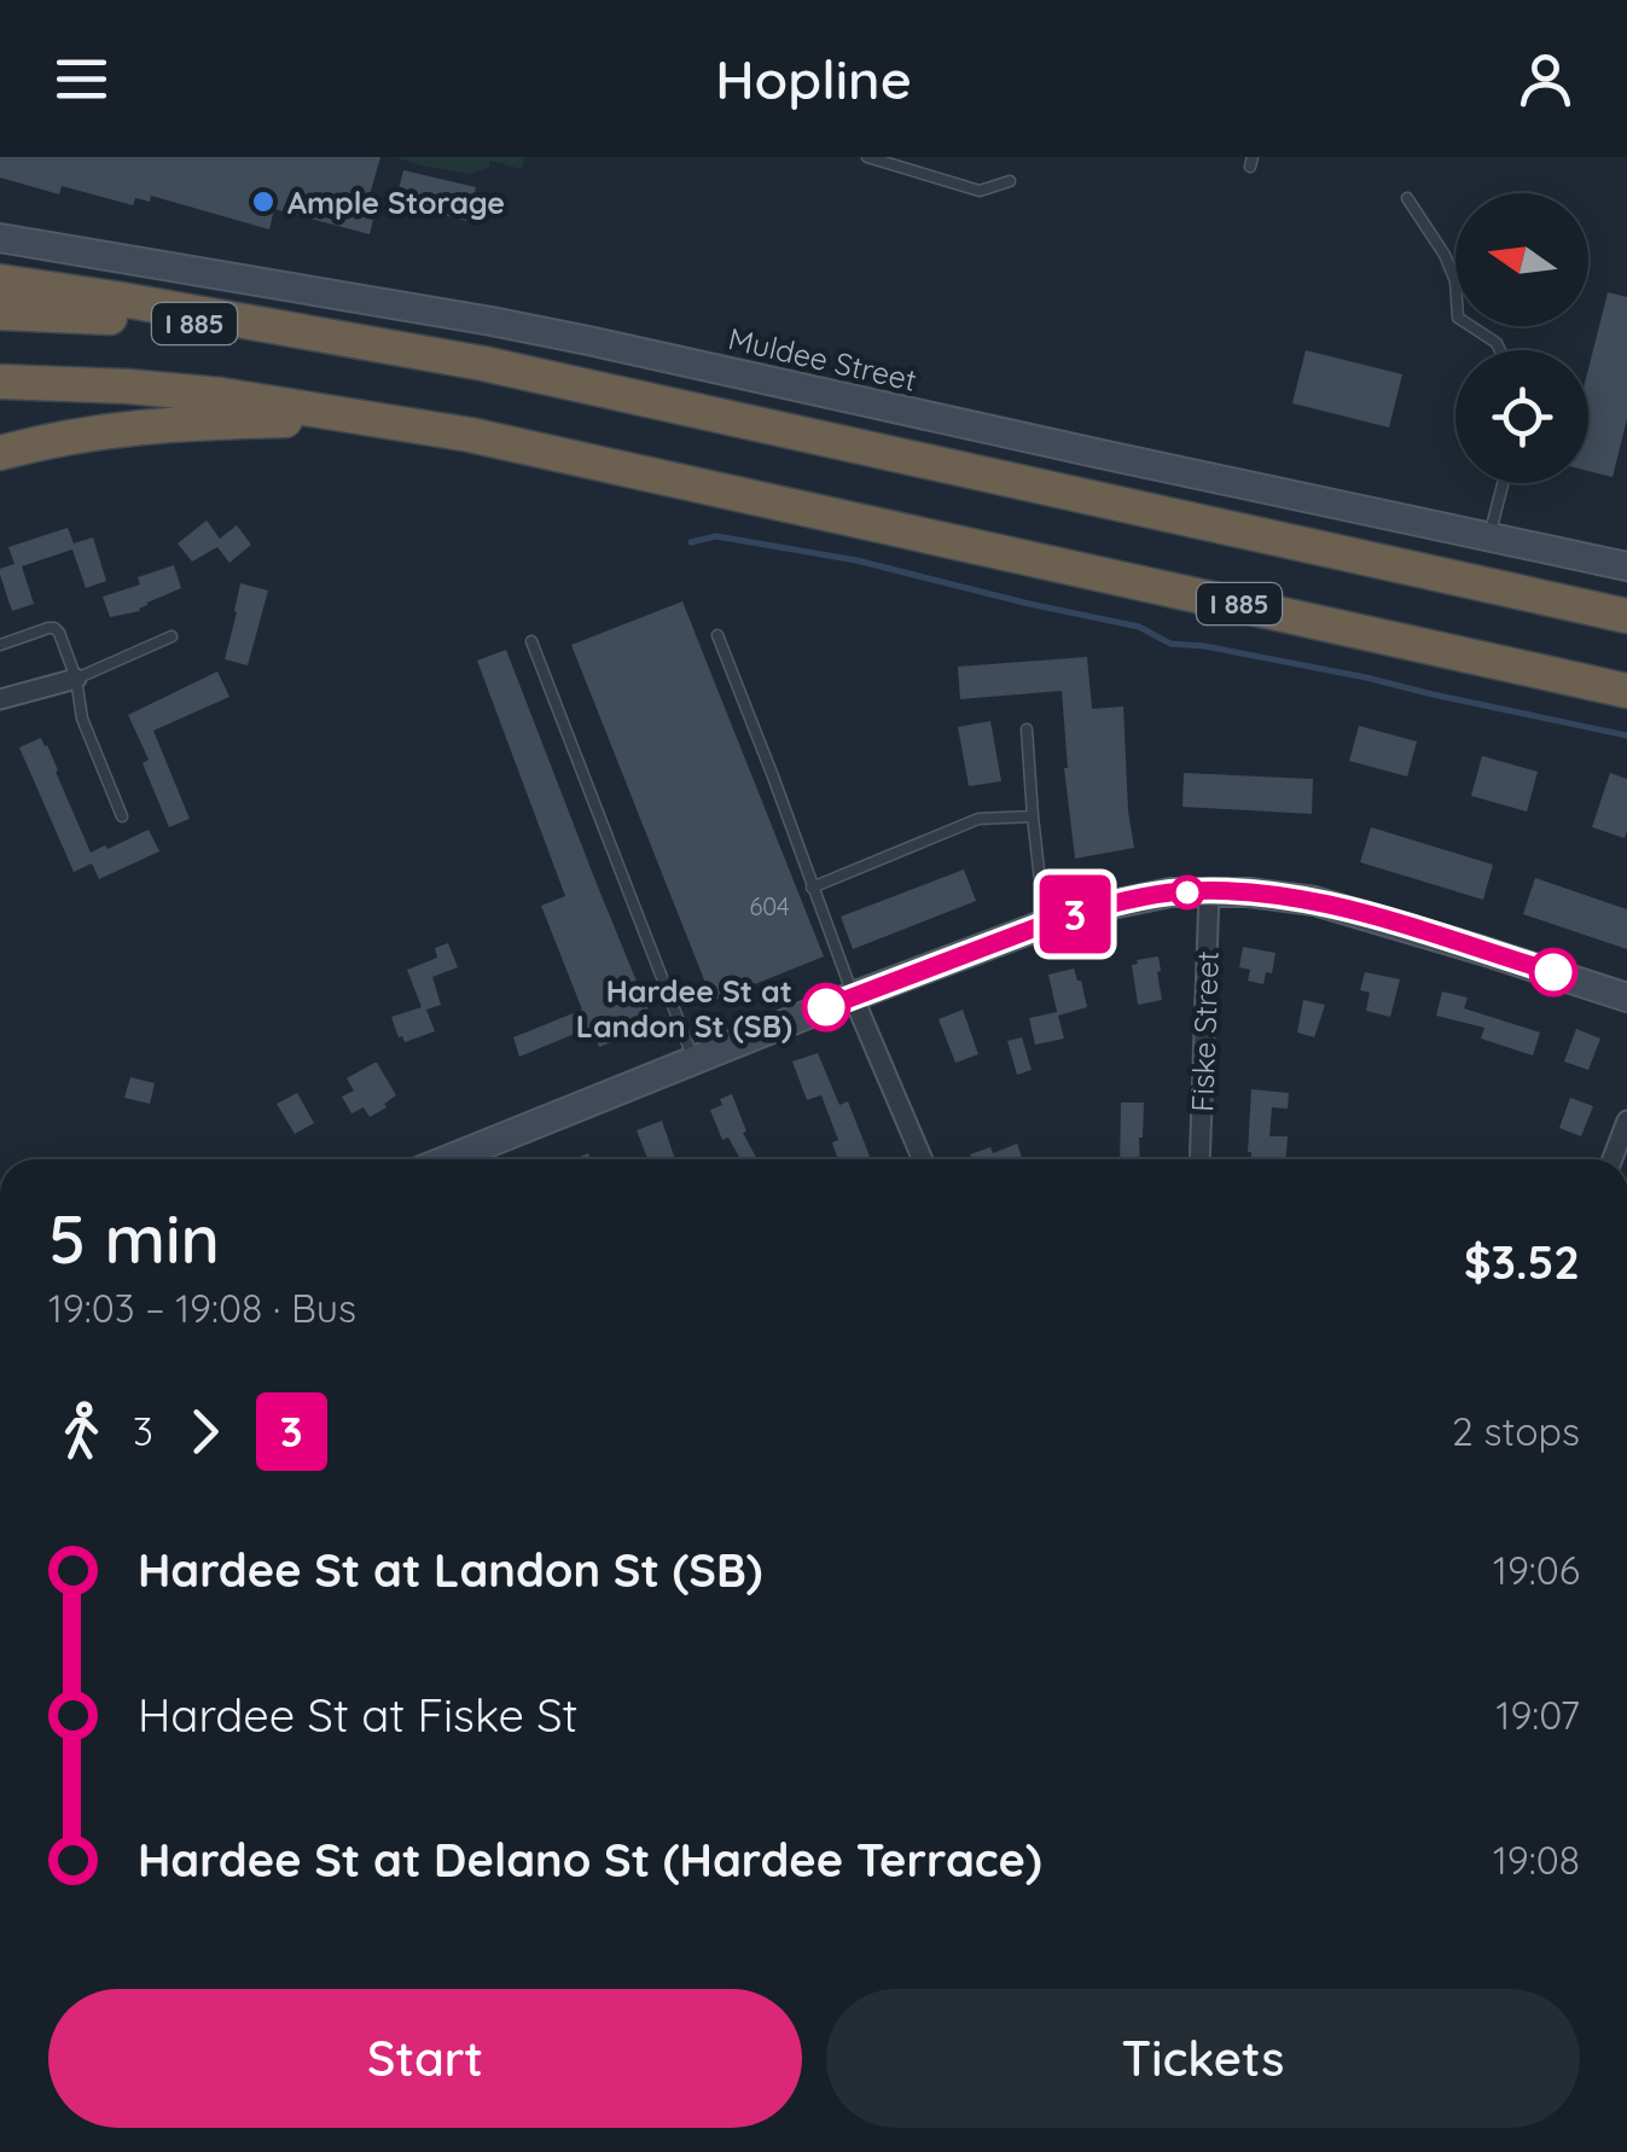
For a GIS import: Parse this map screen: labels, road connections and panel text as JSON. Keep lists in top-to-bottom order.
{
  "streets": {
    "highway": ["I 885"],
    "street": ["Muldee Street", "Fiske Street"]
  },
  "places": ["Ample Storage", "Hardee St at Landon St (SB)"],
  "lines": ["bus line 3"],
  "house_numbers": ["604"],
  "north": "left",
  "page": {
    "header": "Hopline",
    "on_map": "3",
    "heading": ["5 min", "19:03 – 19:08 · Bus", "$3.52"],
    "legs": ["3", "3", "2 stops"],
    "list": [
      {
        "name": "Hardee St at Landon St (SB)",
        "value": "19:06"
      },
      {
        "name": "Hardee St at Fiske St",
        "value": "19:07"
      },
      {
        "name": "Hardee St at Delano St (Hardee Terrace)",
        "value": "19:08"
      }
    ],
    "buttons": ["Start", "Tickets"]
  }
}
